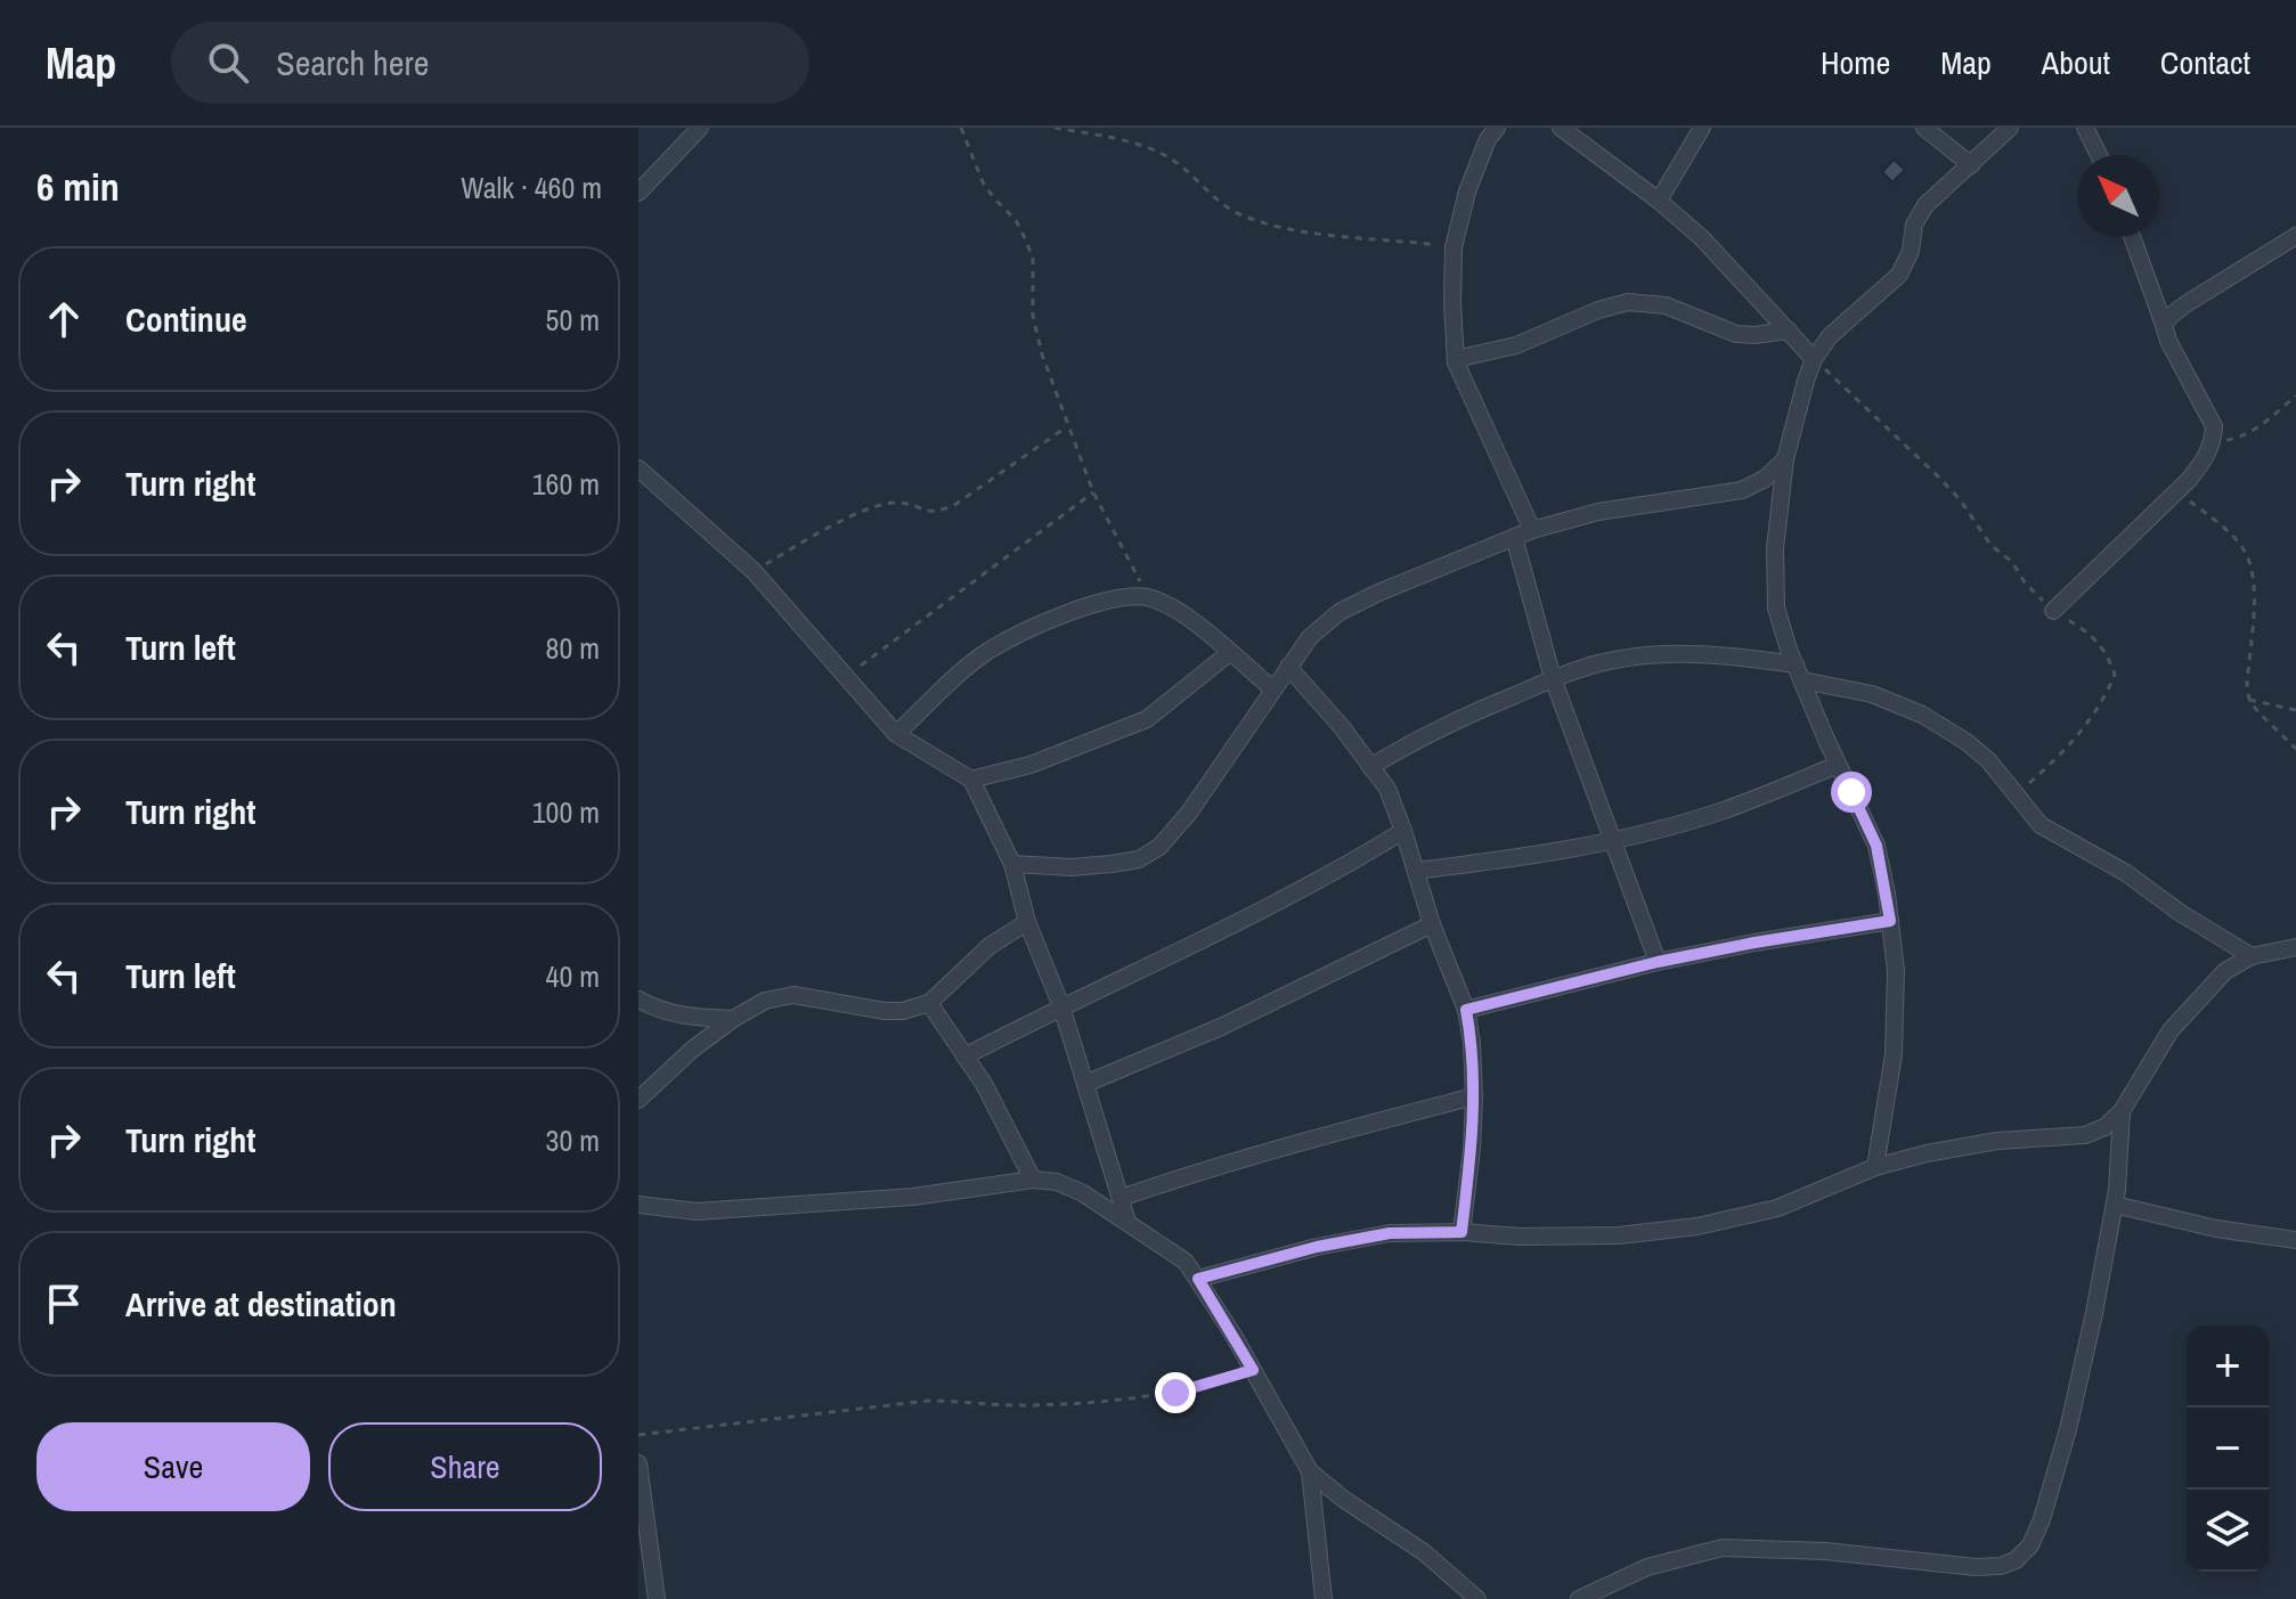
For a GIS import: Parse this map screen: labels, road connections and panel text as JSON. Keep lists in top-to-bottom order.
{
  "north": "top left",
  "page": {
    "header": "Map",
    "search": "Search here",
    "nav": [
      "Home",
      "Map",
      "About",
      "Contact"
    ],
    "heading": ["6 min", "Walk · 460 m"],
    "list": [
      ["Continue", "50 m"],
      ["Turn right", "160 m"],
      ["Turn left", "80 m"],
      ["Turn right", "100 m"],
      ["Turn left", "40 m"],
      ["Turn right", "30 m"],
      "Arrive at destination"
    ],
    "map_buttons": ["+", "−"],
    "buttons": ["Save", "Share"]
  }
}
